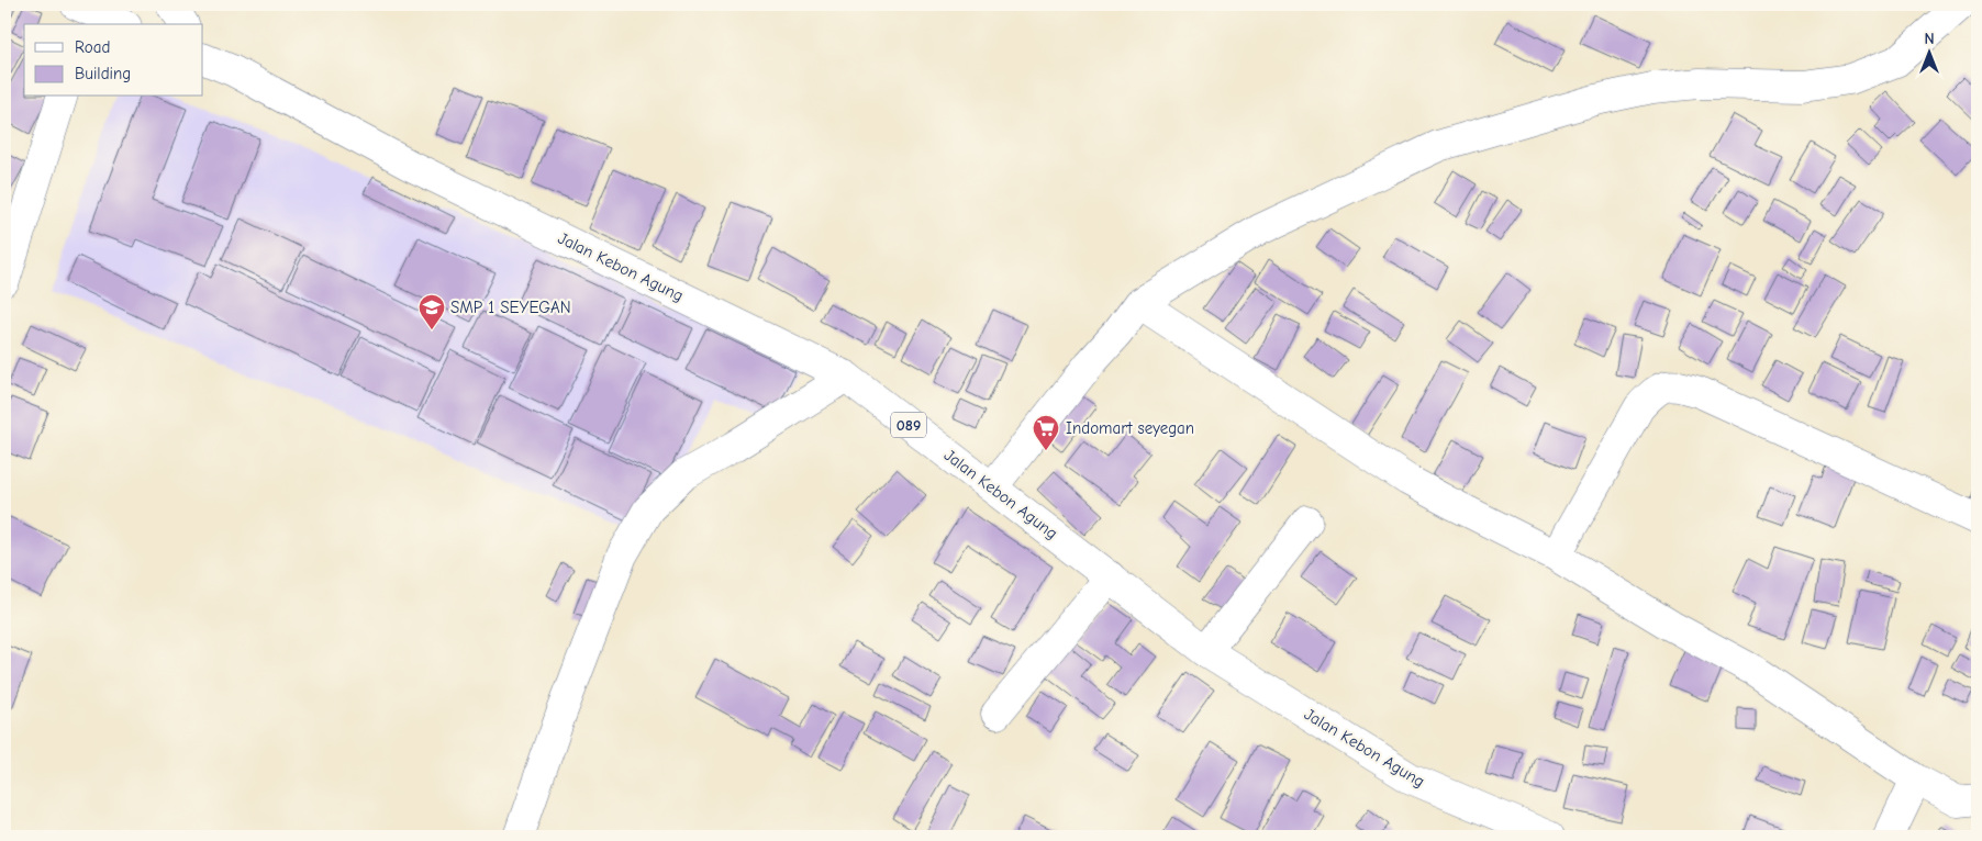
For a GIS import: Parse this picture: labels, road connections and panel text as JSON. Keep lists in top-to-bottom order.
{
  "streets": {
    "street": ["Jalan Kebon Agung", "089"]
  },
  "crossings": [
    ["Jalan Kebon Agung", "089"]
  ],
  "places": {
    "school or university": ["SMP 1 SEYEGAN"],
    "supermarket": ["Indomart seyegan"]
  },
  "legend": ["Road", "Building"],
  "north": "top"
}
